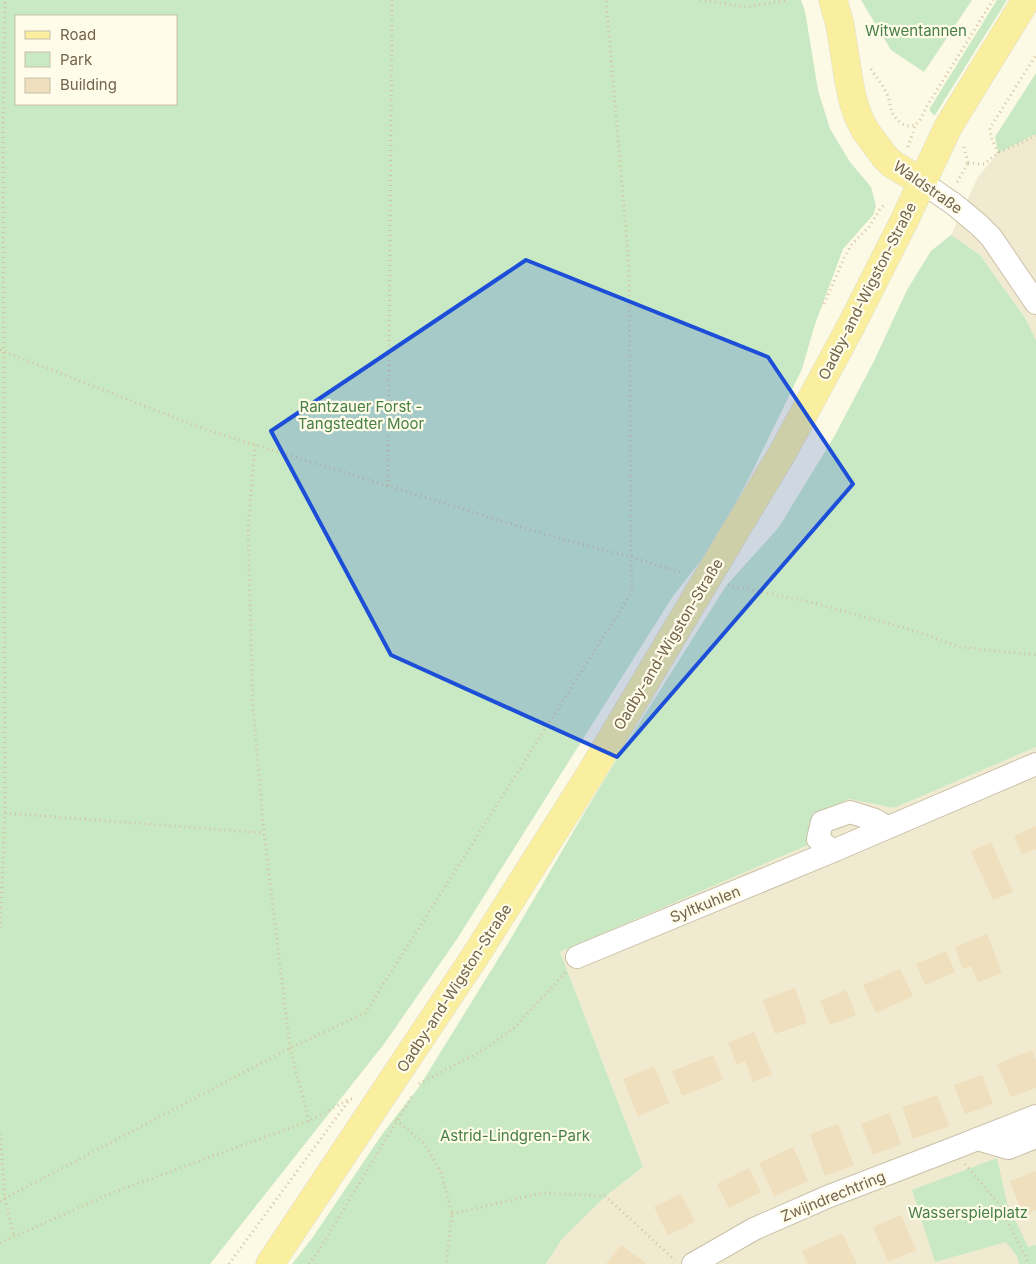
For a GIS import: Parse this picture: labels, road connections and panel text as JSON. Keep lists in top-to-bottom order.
{
  "streets": {
    "main road": ["Waldstraße", "Oadby-and-Wigston-Straße"],
    "street": ["Syltkuhlen", "Zwijndrechtring"]
  },
  "crossings": [
    ["Waldstraße", "Oadby-and-Wigston-Straße"]
  ],
  "parks": [
    "Witwentannen",
    "Rantzauer Forst - Tangstedter Moor",
    "Astrid-Lindgren-Park",
    "Wasserspielplatz"
  ],
  "legend": ["Road", "Park", "Building"]
}
